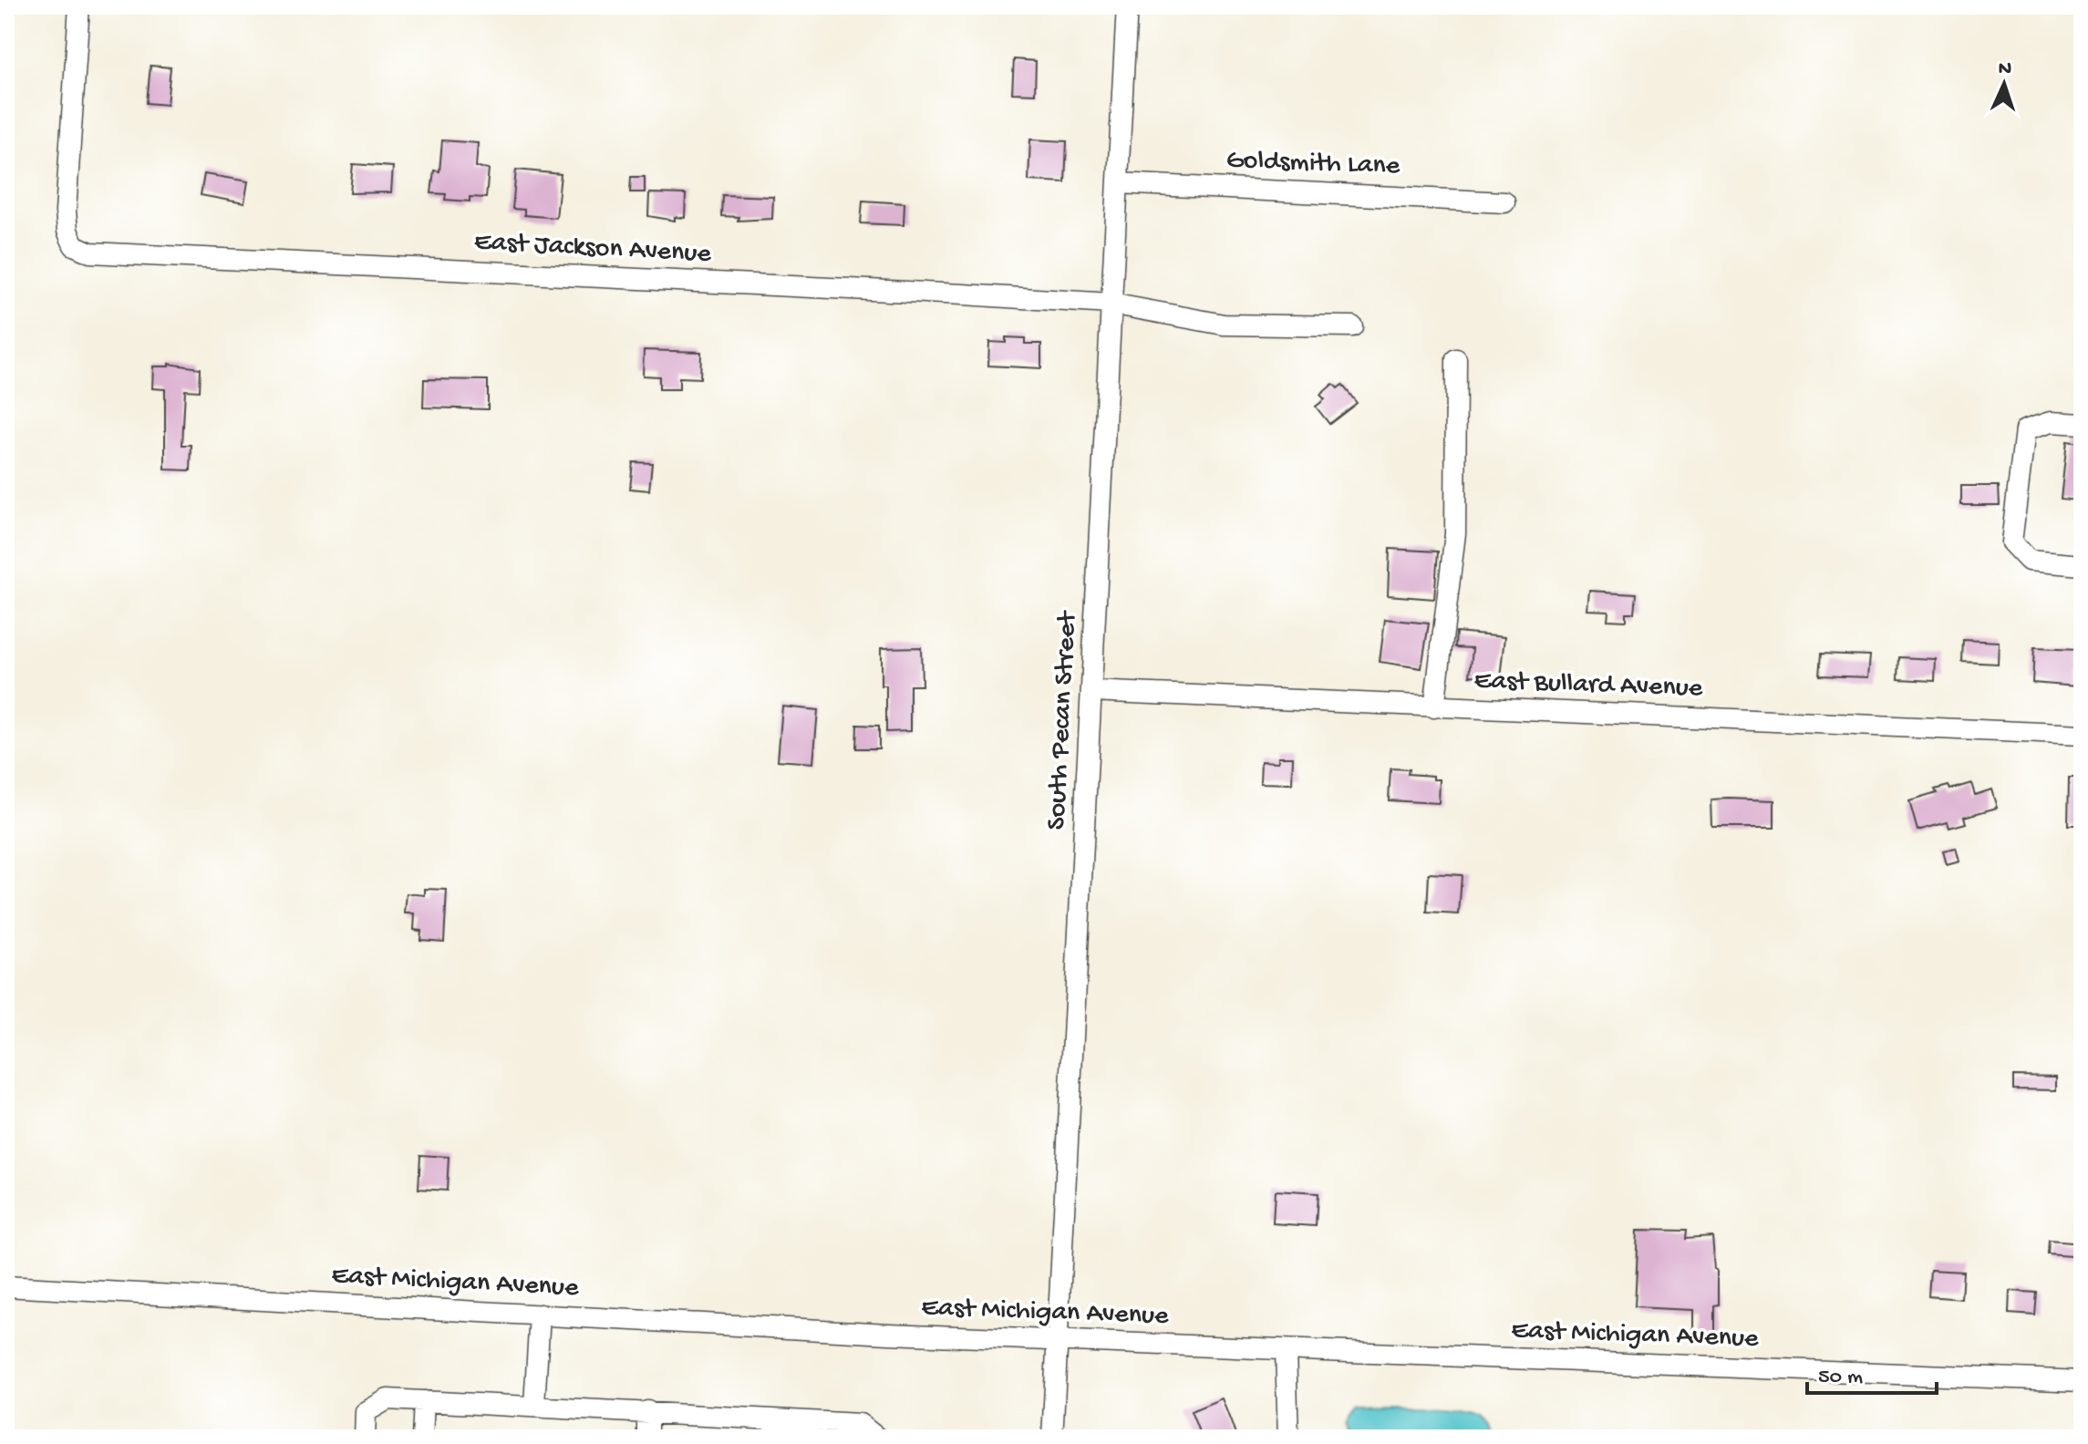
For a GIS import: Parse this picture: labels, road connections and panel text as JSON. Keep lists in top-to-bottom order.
{
  "streets": {
    "street": [
      "Goldsmith Lane",
      "East Jackson Avenue",
      "East Bullard Avenue",
      "South Pecan Street",
      "East Michigan Avenue"
    ]
  },
  "crossings": [
    ["Goldsmith Lane", "South Pecan Street"],
    ["East Jackson Avenue", "South Pecan Street"],
    ["East Bullard Avenue", "South Pecan Street"],
    ["South Pecan Street", "East Michigan Avenue"]
  ],
  "scale_bar": "50 m",
  "north": "top"
}
